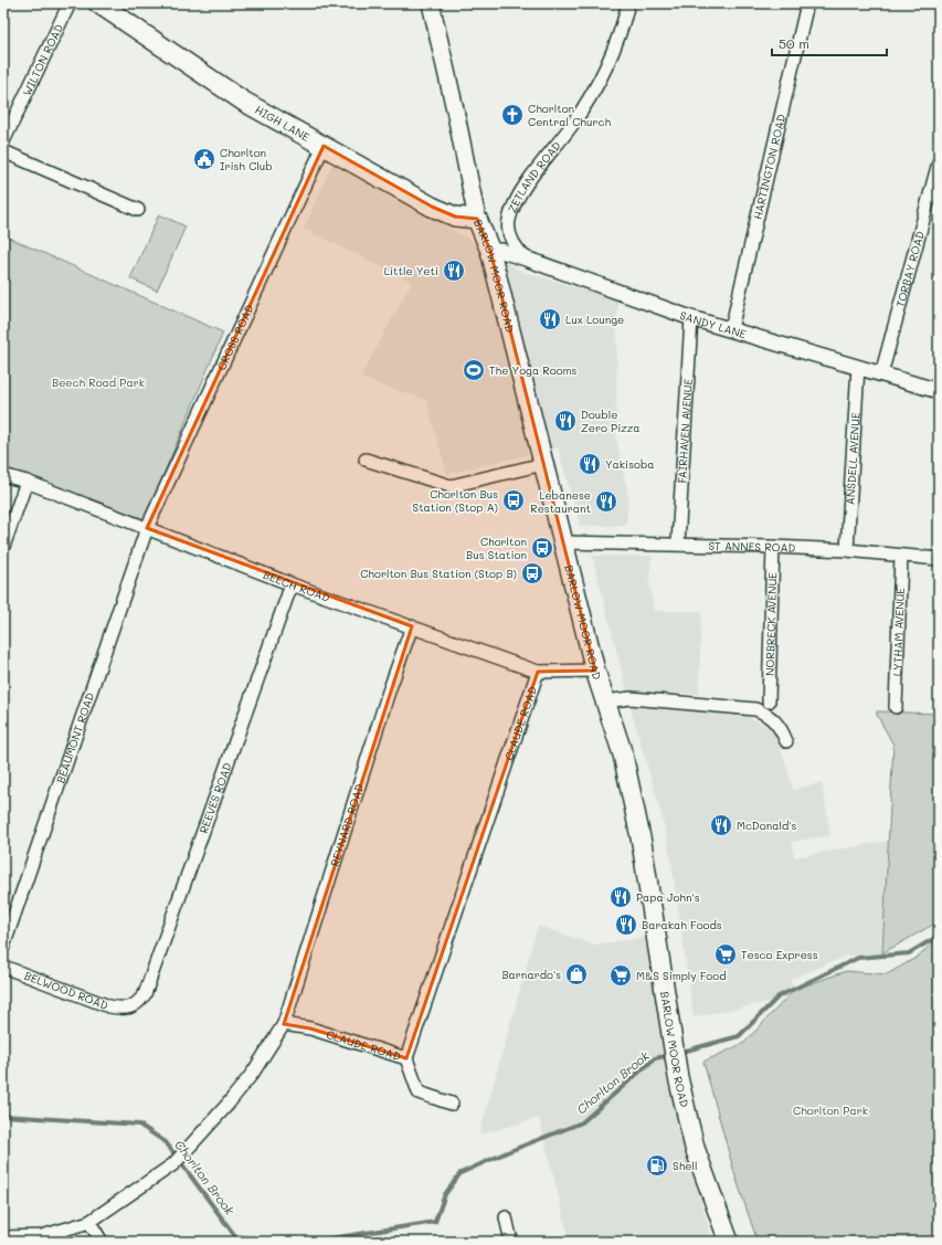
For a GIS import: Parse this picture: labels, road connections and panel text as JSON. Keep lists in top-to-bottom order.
{
  "streets": {
    "main road": ["HIGH LANE", "BARLOW MOOR ROAD"],
    "street": [
      "WILTON ROAD",
      "HARTINGTON ROAD",
      "ZETLAND ROAD",
      "TORBAY ROAD",
      "SANDY LANE",
      "CROSS ROAD",
      "FAIRHAVEN AVENUE",
      "ANSDELL AVENUE",
      "ST ANNES ROAD",
      "BEECH ROAD",
      "NORBRECK AVENUE",
      "LYTHAM AVENUE",
      "CLAUDE ROAD",
      "BEAUMONT ROAD",
      "REEVES ROAD",
      "REYNARD ROAD",
      "BELWOOD ROAD"
    ]
  },
  "crossings": [
    ["HIGH LANE", "BARLOW MOOR ROAD"],
    ["HIGH LANE", "CROSS ROAD"],
    ["HARTINGTON ROAD", "SANDY LANE"],
    ["ZETLAND ROAD", "SANDY LANE"],
    ["TORBAY ROAD", "SANDY LANE"],
    ["BARLOW MOOR ROAD", "SANDY LANE"],
    ["BARLOW MOOR ROAD", "ST ANNES ROAD"],
    ["BARLOW MOOR ROAD", "BEECH ROAD"],
    ["SANDY LANE", "FAIRHAVEN AVENUE"],
    ["SANDY LANE", "ANSDELL AVENUE"],
    ["CROSS ROAD", "BEECH ROAD"],
    ["CROSS ROAD", "BEAUMONT ROAD"],
    ["FAIRHAVEN AVENUE", "ST ANNES ROAD"],
    ["ANSDELL AVENUE", "ST ANNES ROAD"],
    ["ST ANNES ROAD", "NORBRECK AVENUE"],
    ["ST ANNES ROAD", "LYTHAM AVENUE"],
    ["BEECH ROAD", "CLAUDE ROAD"],
    ["BEECH ROAD", "BEAUMONT ROAD"],
    ["BEECH ROAD", "REEVES ROAD"],
    ["BEECH ROAD", "REYNARD ROAD"],
    ["CLAUDE ROAD", "REYNARD ROAD"],
    ["REEVES ROAD", "BELWOOD ROAD"]
  ],
  "water": ["Chorlton Brook"],
  "parks": ["Beech Road Park", "Chorlton Park"],
  "places": {
    "church": ["Chorlton Central Church"],
    "public building": ["Chorlton Irish Club"],
    "restaurant": [
      "Little Yeti",
      "Lux Lounge",
      "Double Zero Pizza",
      "Yakisoba",
      "Lebanese Restaurant",
      "McDonald's",
      "Papa John's",
      "Barakah Foods"
    ],
    "sports": ["The Yoga Rooms"],
    "bus stop": ["Chorlton Bus Station (Stop A)", "Chorlton Bus Station", "Chorlton Bus Station (Stop B)"],
    "supermarket": ["Tesco Express", "M&S Simply Food"],
    "shop": ["Barnardo's"],
    "fuel station": ["Shell"]
  },
  "scale_bar": "50 m"
}
